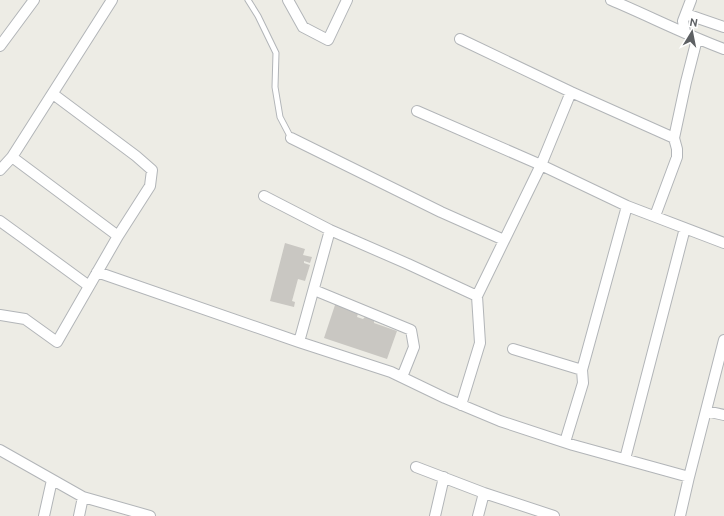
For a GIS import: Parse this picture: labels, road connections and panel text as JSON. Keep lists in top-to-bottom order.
{
  "north": "top"
}
